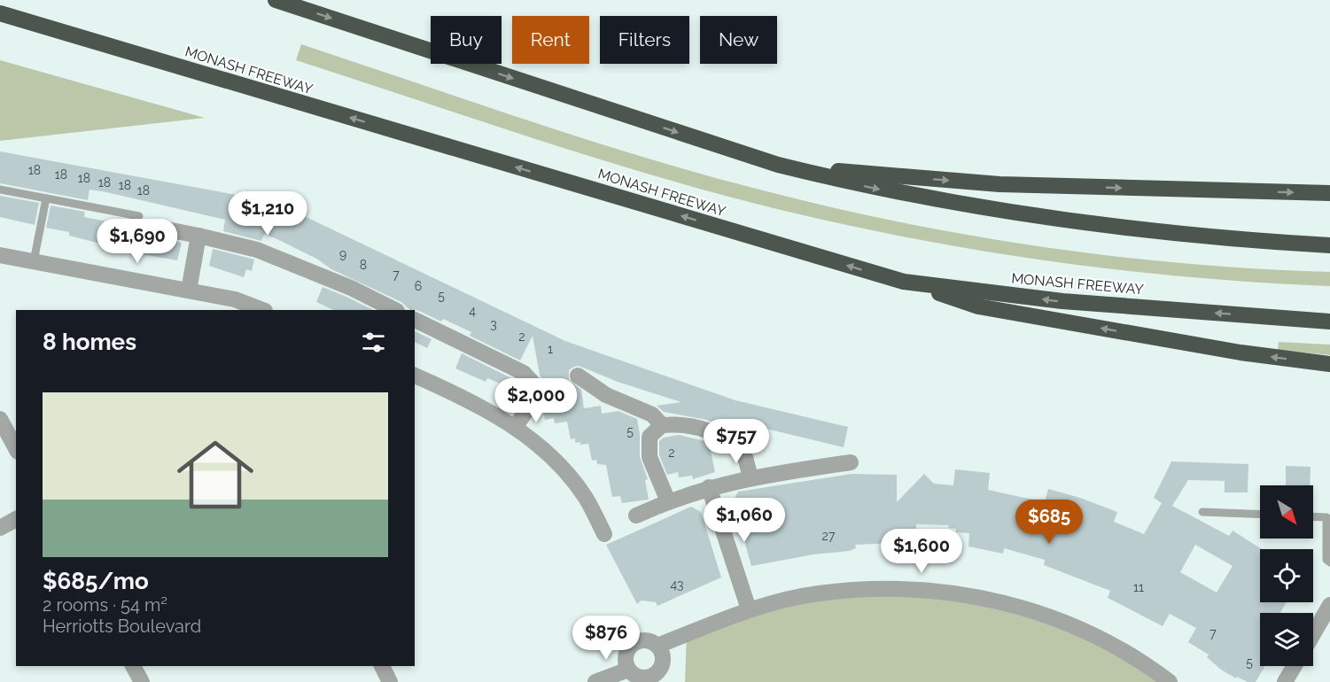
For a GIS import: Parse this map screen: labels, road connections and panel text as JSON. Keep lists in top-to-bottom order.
{
  "streets": {
    "highway": ["MONASH FREEWAY"]
  },
  "house_numbers": [
    "18",
    "18",
    "18",
    "18",
    "18",
    "18",
    "9",
    "8",
    "7",
    "6",
    "5",
    "4",
    "3",
    "2",
    "1",
    "5",
    "2",
    "27",
    "43",
    "11",
    "7",
    "5"
  ],
  "north": "bottom right",
  "page": {
    "chip": [
      "Buy",
      "Rent",
      "Filters",
      "New"
    ],
    "price": [
      "$1,210",
      "$1,690",
      "$2,000",
      "$757",
      "$1,060",
      "$685",
      "$1,600",
      "$876"
    ],
    "heading": "8 homes",
    "list": [
      {
        "name": "$685/mo",
        "note": "2 rooms · 54 m² · Herriotts Boulevard"
      }
    ]
  }
}
